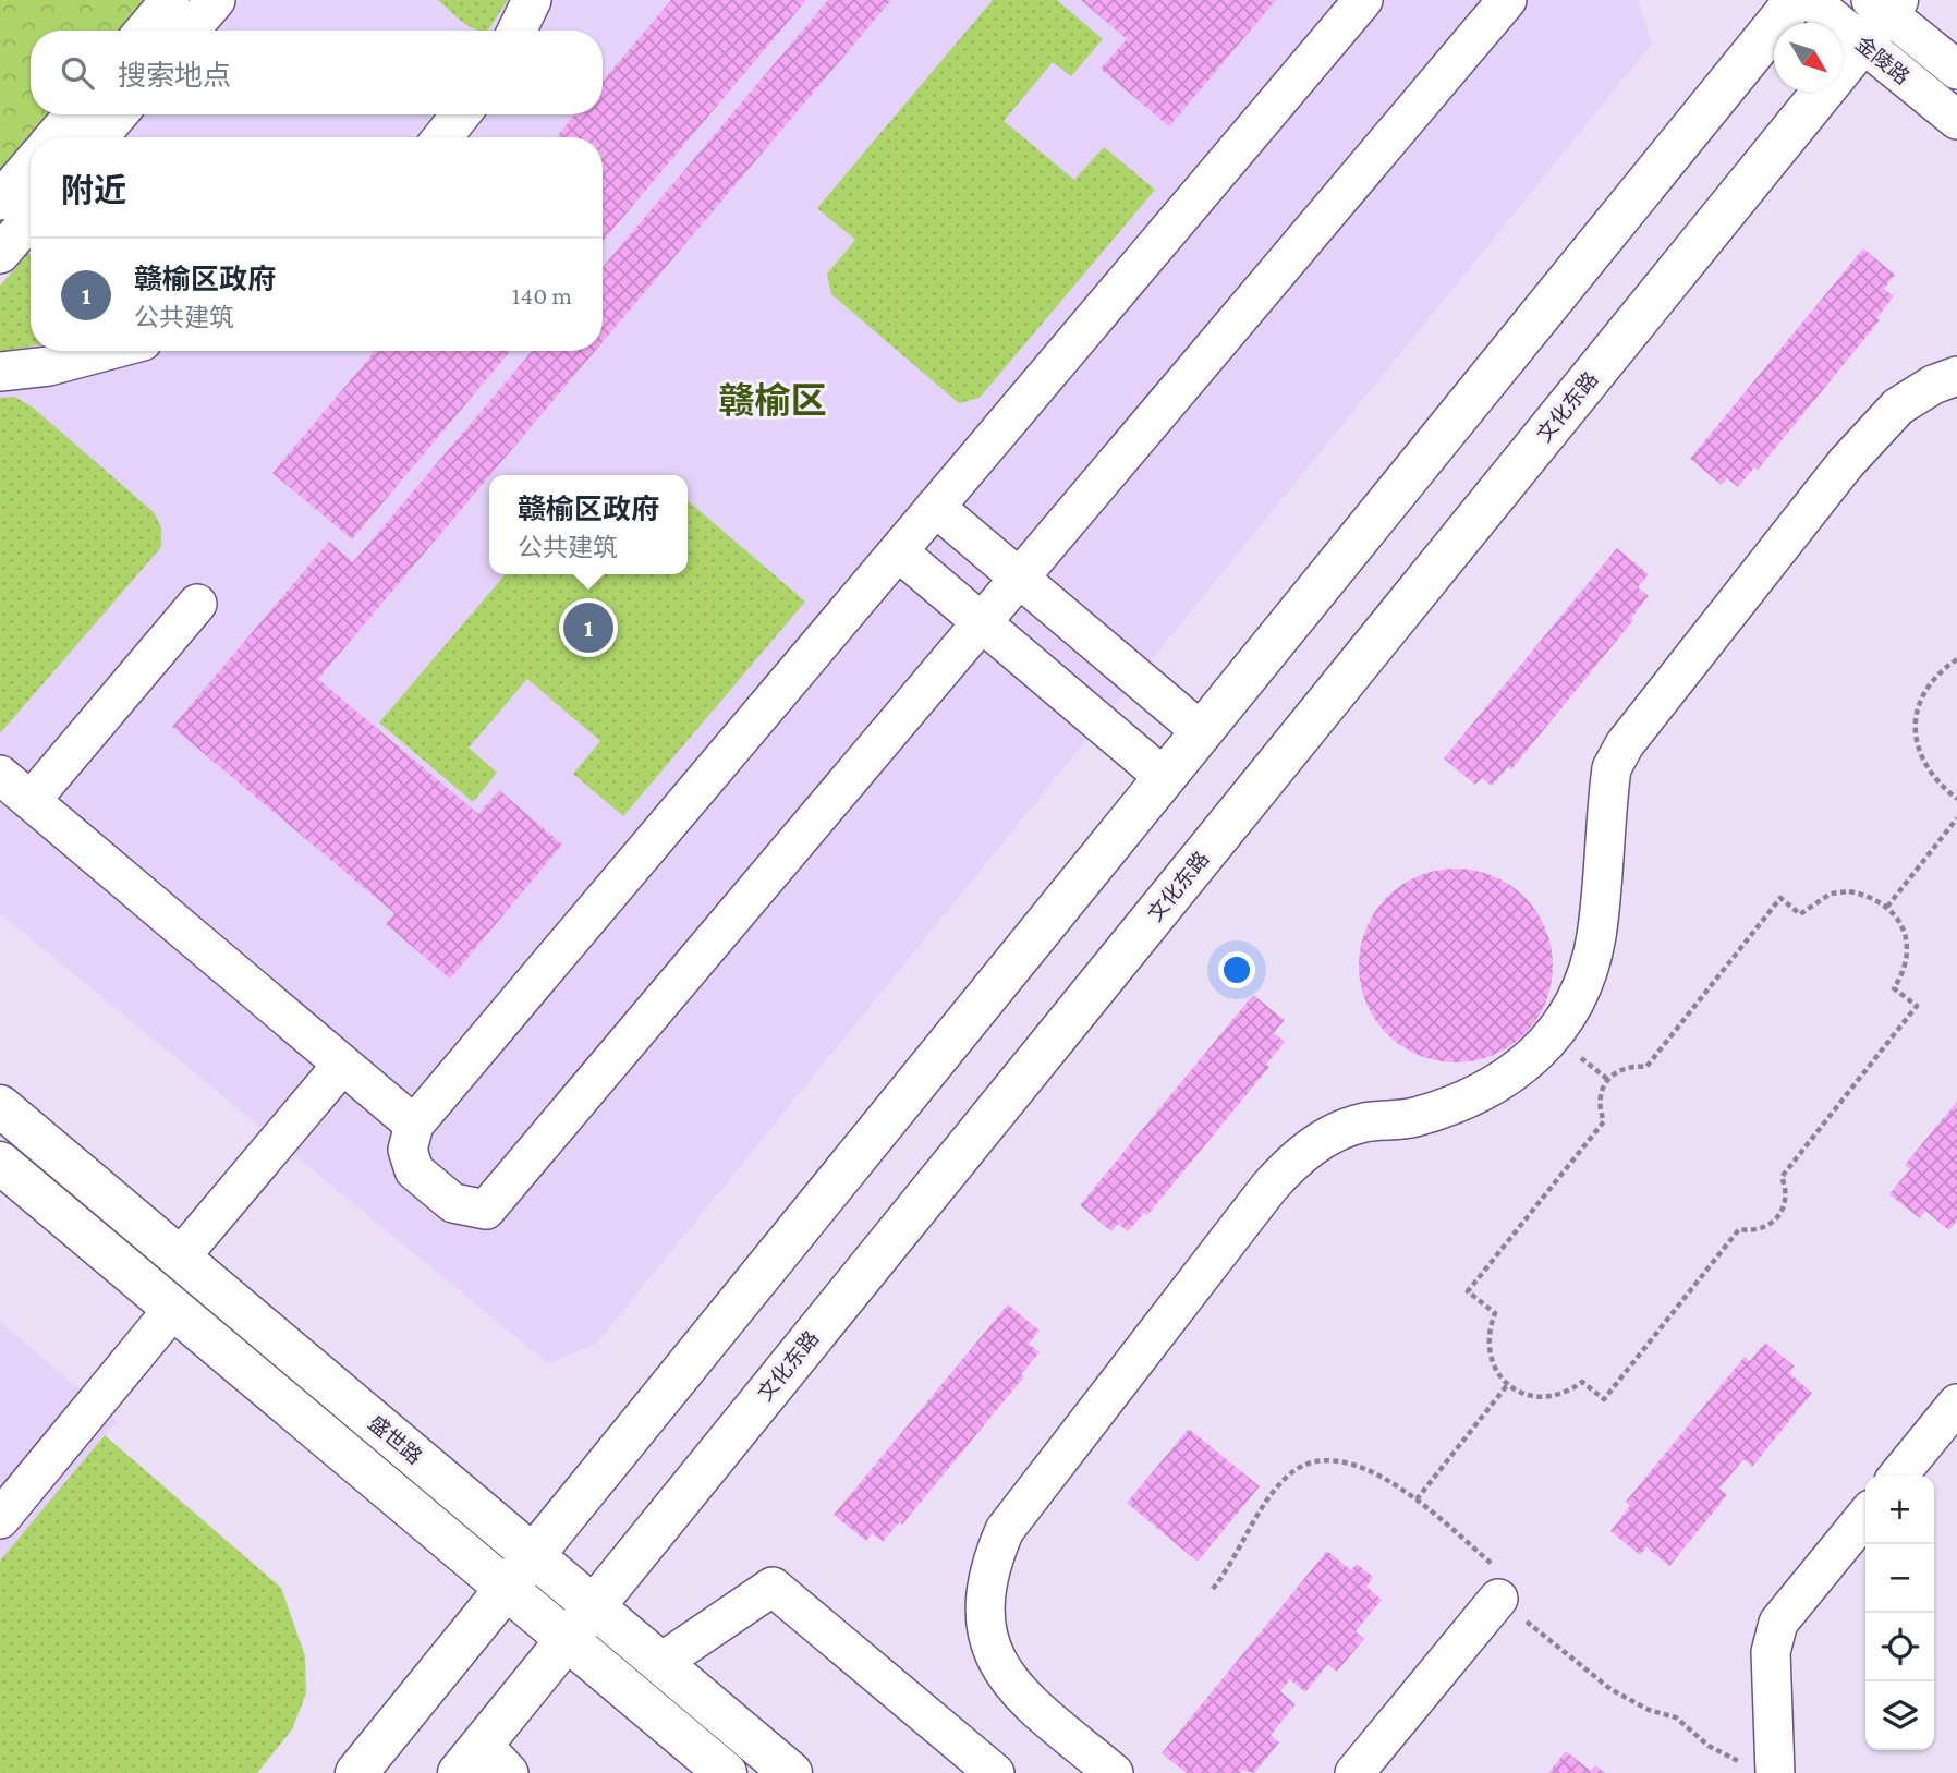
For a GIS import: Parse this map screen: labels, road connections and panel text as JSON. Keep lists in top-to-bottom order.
{
  "streets": {
    "main road": ["文化东路", "盛世路"],
    "street": ["金陵路"]
  },
  "crossings": [
    ["金陵路", "文化东路"],
    ["文化东路", "盛世路"]
  ],
  "districts": ["赣榆区"],
  "north": "bottom right",
  "page": {
    "search": "搜索地点",
    "heading": "附近",
    "list": [
      {
        "mark": "1",
        "name": "赣榆区政府",
        "note": "公共建筑",
        "value": "140 m"
      }
    ],
    "popup": ["赣榆区政府", "公共建筑"],
    "pins": "1",
    "map_buttons": ["+", "−"]
  }
}
